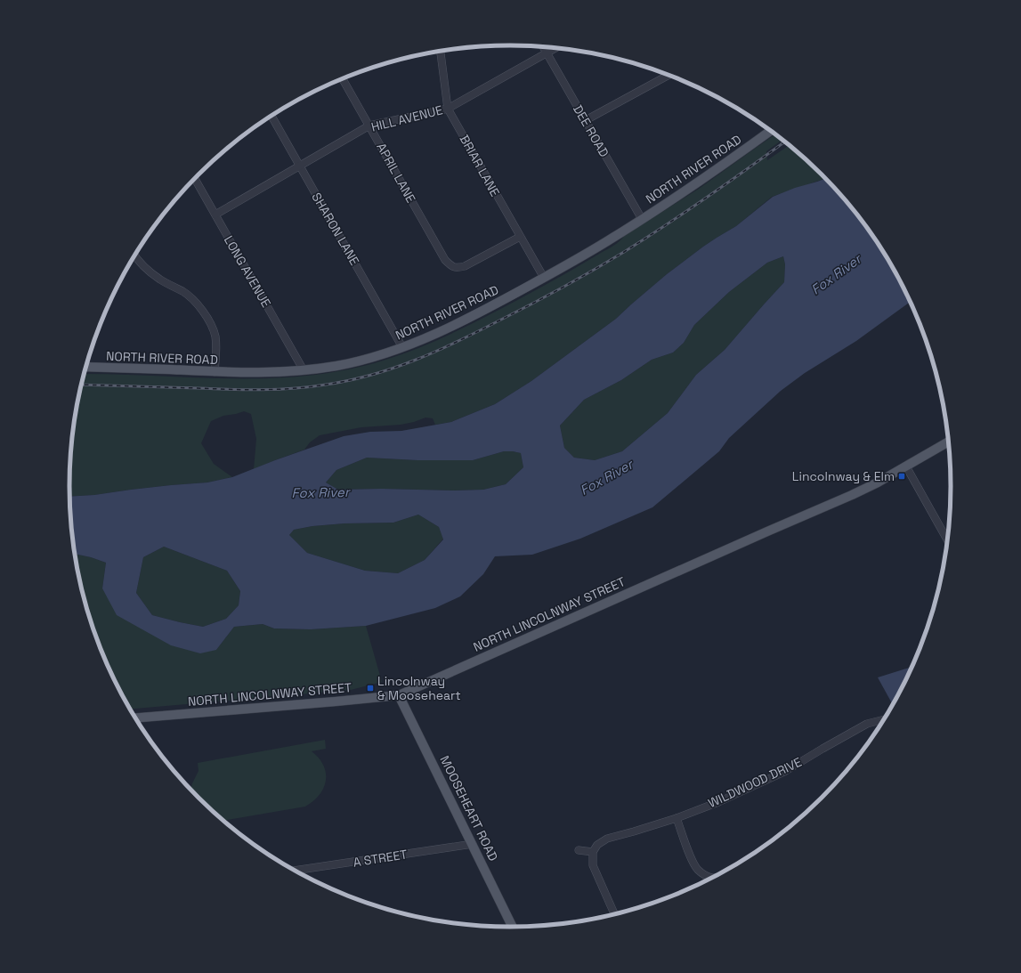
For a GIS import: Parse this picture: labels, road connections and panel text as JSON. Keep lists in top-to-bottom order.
{
  "streets": {
    "main road": ["NORTH RIVER ROAD", "NORTH LINCOLNWAY STREET", "MOOSEHEART ROAD"],
    "street": [
      "HILL AVENUE",
      "DEE ROAD",
      "BRIAR LANE",
      "APRIL LANE",
      "SHARON LANE",
      "LONG AVENUE",
      "WILDWOOD DRIVE",
      "A STREET"
    ]
  },
  "crossings": [
    ["HILL AVENUE", "DEE ROAD"],
    ["HILL AVENUE", "BRIAR LANE"],
    ["HILL AVENUE", "APRIL LANE"],
    ["HILL AVENUE", "SHARON LANE"],
    ["HILL AVENUE", "LONG AVENUE"],
    ["DEE ROAD", "NORTH RIVER ROAD"],
    ["BRIAR LANE", "NORTH RIVER ROAD"],
    ["BRIAR LANE", "APRIL LANE"],
    ["NORTH RIVER ROAD", "SHARON LANE"],
    ["NORTH RIVER ROAD", "LONG AVENUE"],
    ["NORTH LINCOLNWAY STREET", "MOOSEHEART ROAD"],
    ["MOOSEHEART ROAD", "A STREET"]
  ],
  "water": ["Fox River"],
  "places": {
    "transit": ["Lincolnway & Elm", "Lincolnway & Mooseheart"]
  }
}
